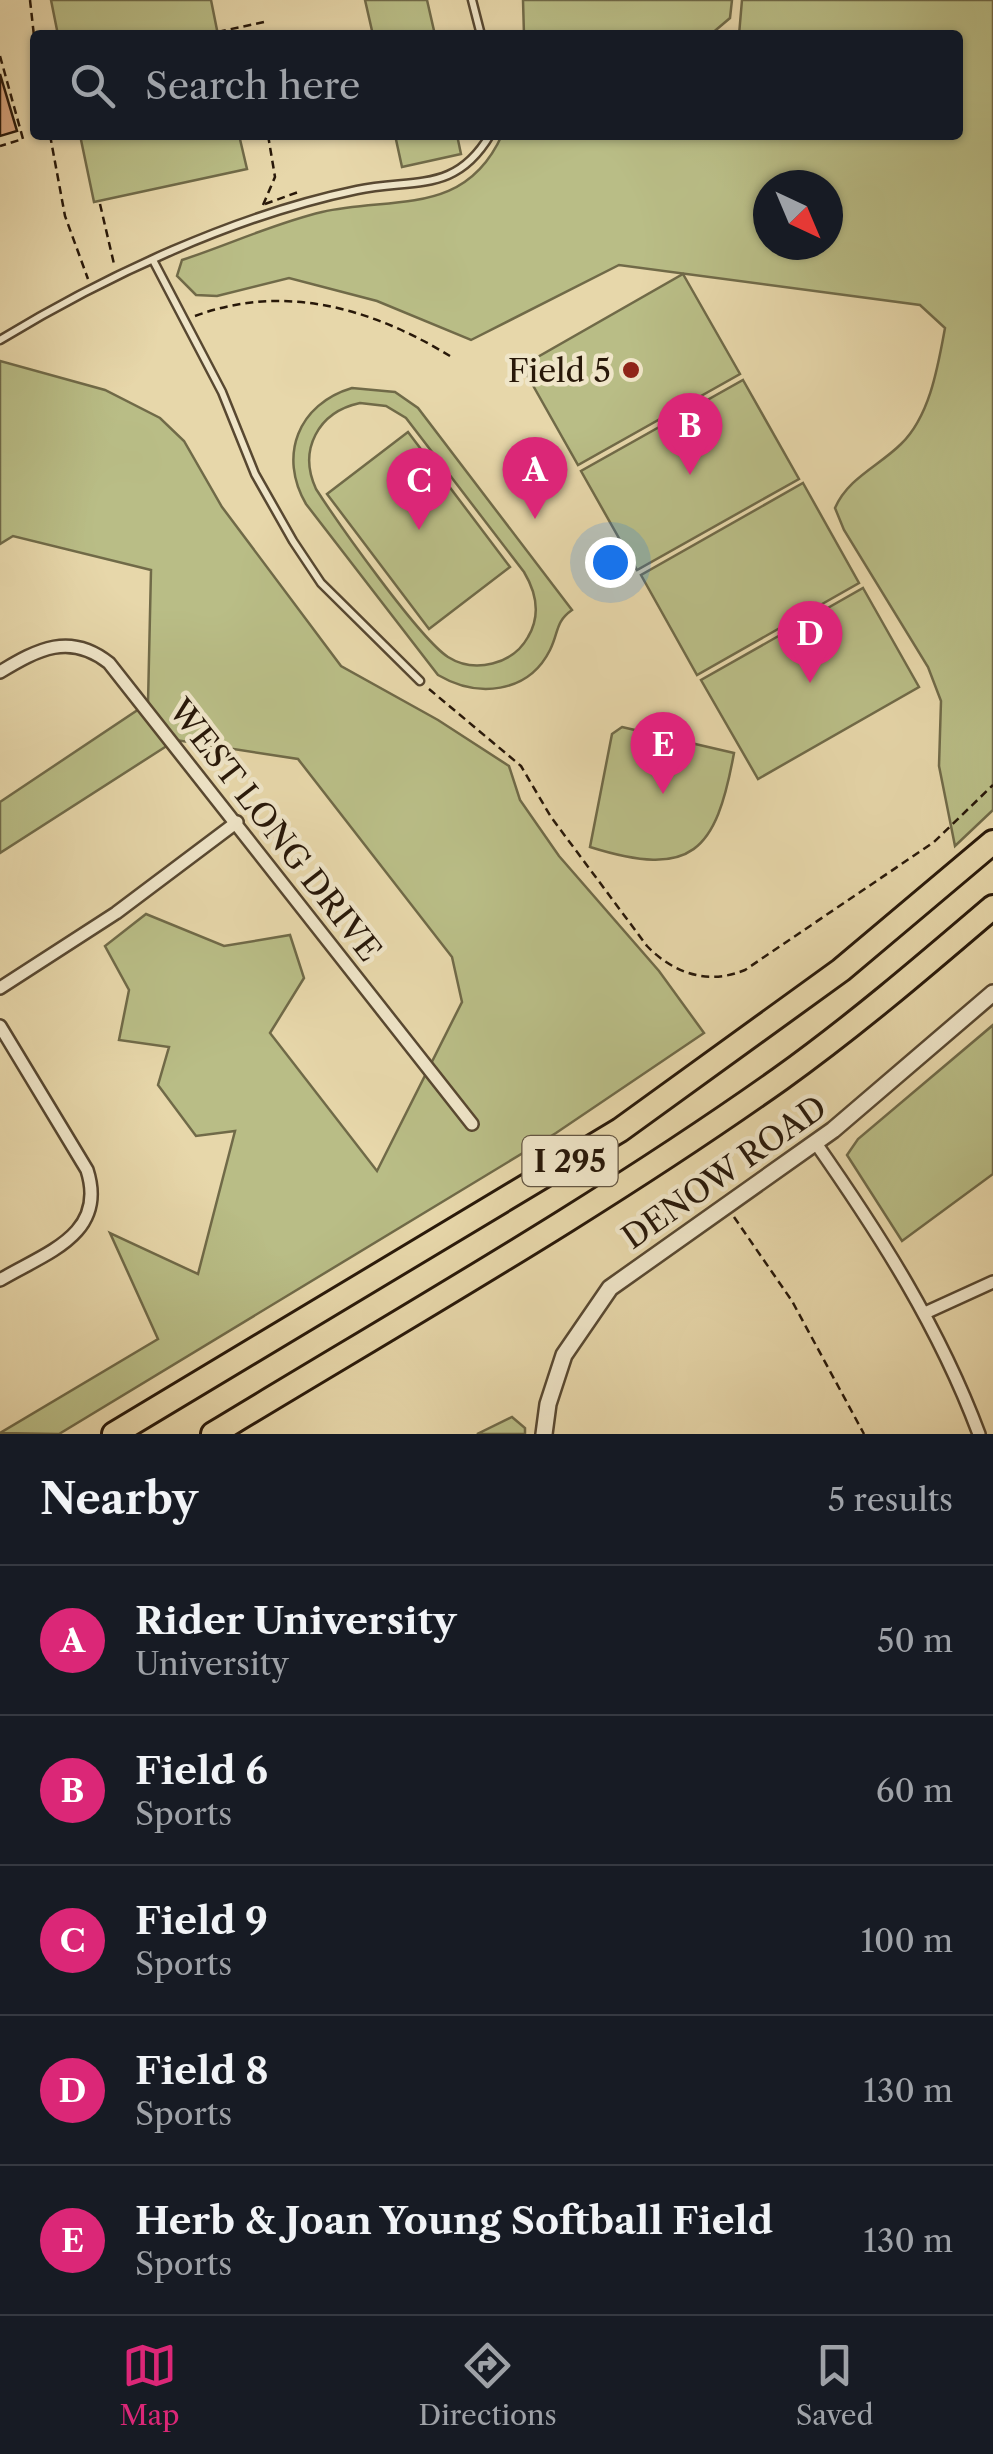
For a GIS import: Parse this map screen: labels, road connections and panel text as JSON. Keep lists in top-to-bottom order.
{
  "streets": {
    "highway": ["I 295"],
    "street": ["WEST LONG DRIVE", "DENOW ROAD"]
  },
  "places": ["Field 5"],
  "north": "bottom right",
  "page": {
    "search": "Search here",
    "pins": [
      "B",
      "A",
      "C",
      "D",
      "E"
    ],
    "heading": ["Nearby", "5 results"],
    "list": [
      {
        "mark": "A",
        "name": "Rider University",
        "note": "University",
        "value": "50 m"
      },
      {
        "mark": "B",
        "name": "Field 6",
        "note": "Sports",
        "value": "60 m"
      },
      {
        "mark": "C",
        "name": "Field 9",
        "note": "Sports",
        "value": "100 m"
      },
      {
        "mark": "D",
        "name": "Field 8",
        "note": "Sports",
        "value": "130 m"
      },
      {
        "mark": "E",
        "name": "Herb & Joan Young Softball Field",
        "note": "Sports",
        "value": "130 m"
      }
    ],
    "nav": ["Map", "Directions", "Saved"]
  }
}
